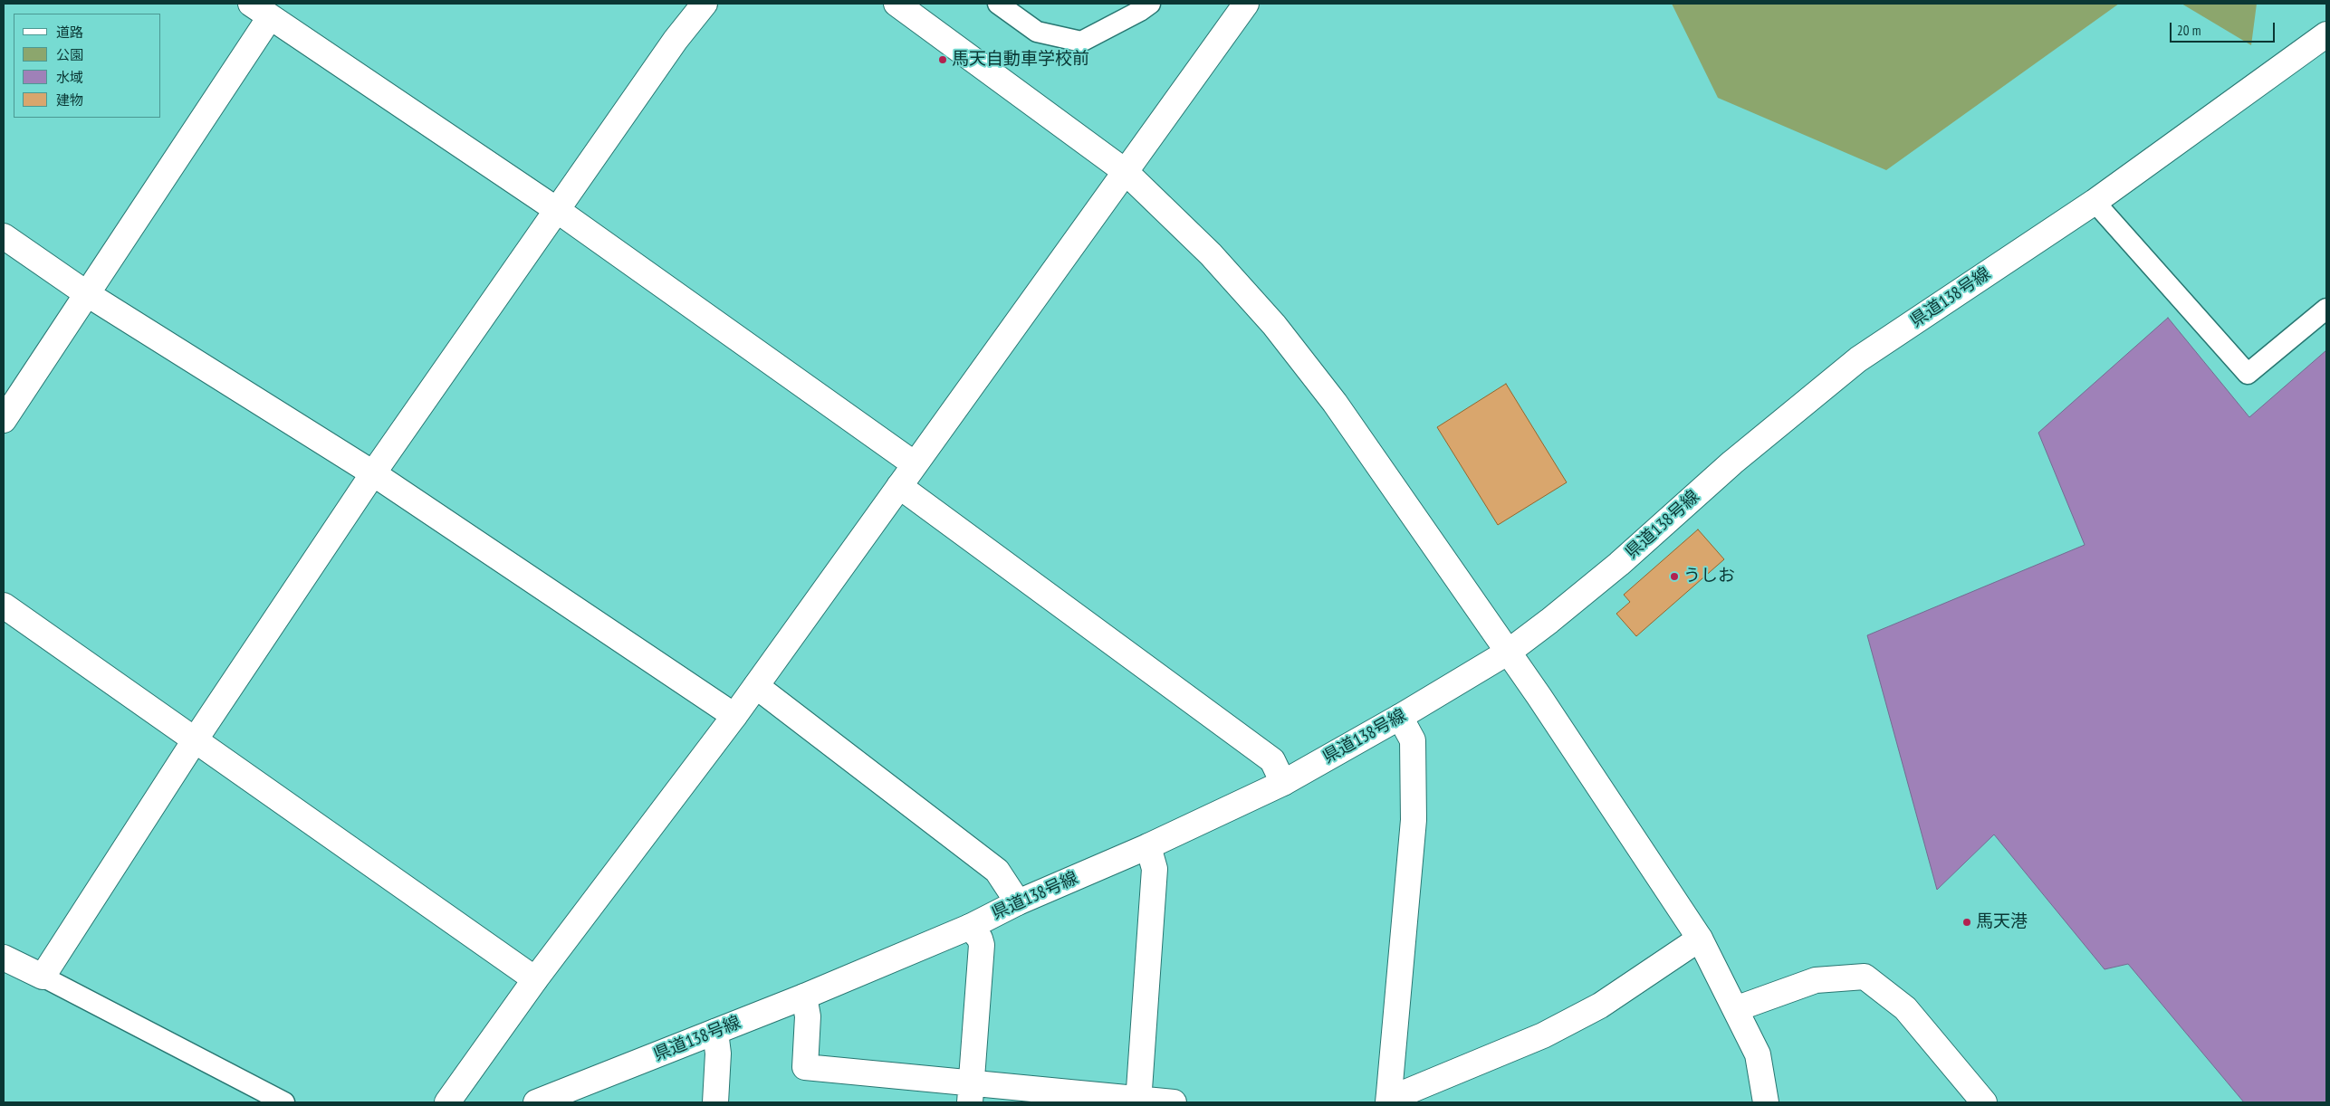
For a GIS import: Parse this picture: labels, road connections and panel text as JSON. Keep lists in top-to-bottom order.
{
  "streets": {
    "street": ["県道138号線"]
  },
  "places": ["馬天自動車学校前", "うしお", "馬天港"],
  "legend": [
    "道路",
    "公園",
    "水域",
    "建物"
  ],
  "scale_bar": "20 m"
}
